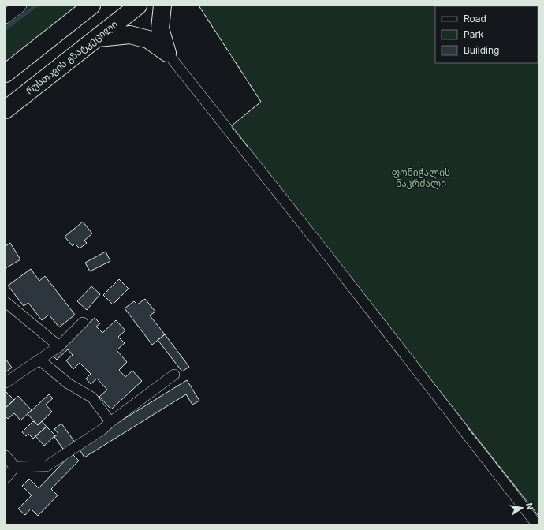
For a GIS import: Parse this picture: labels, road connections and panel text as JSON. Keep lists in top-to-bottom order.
{
  "streets": {
    "highway": ["რუსთავის გზატკეცილი"]
  },
  "parks": ["ფონიჭალის ნაკრძალი"],
  "legend": ["Road", "Park", "Building"],
  "north": "right"
}
